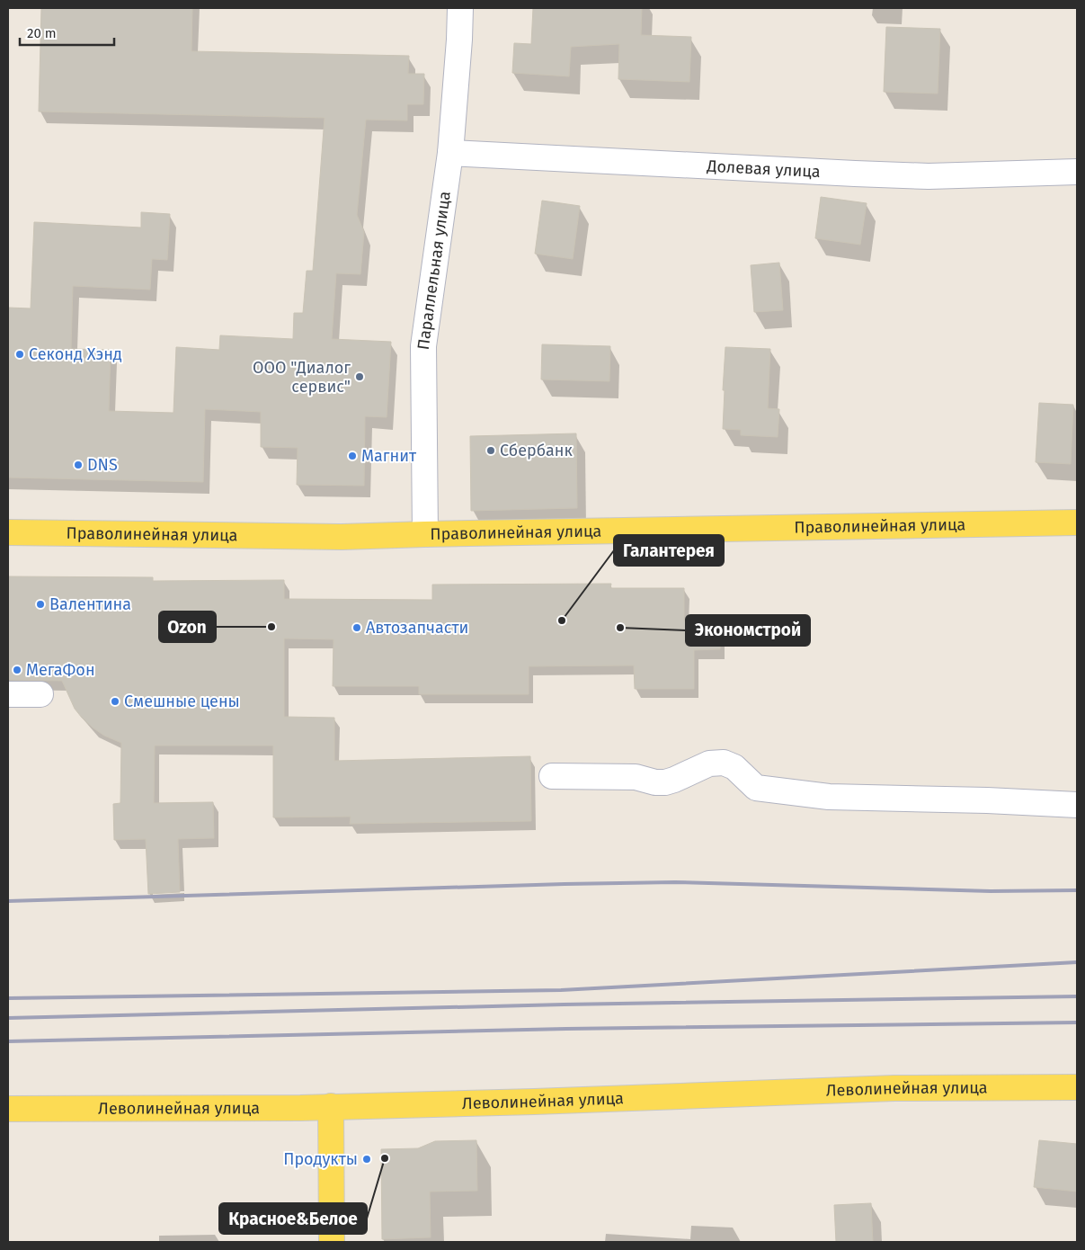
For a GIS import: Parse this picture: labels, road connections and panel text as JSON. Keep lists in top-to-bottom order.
{
  "streets": {
    "main road": ["Праволинейная улица", "Леволинейная улица"],
    "street": ["Долевая улица", "Параллельная улица"]
  },
  "crossings": [
    ["Долевая улица", "Параллельная улица"],
    ["Параллельная улица", "Праволинейная улица"]
  ],
  "places": [
    "Секонд Хэнд",
    "ООО \"Диалог cервис\"",
    "Сбербанк",
    "Магнит",
    "DNS",
    "Валентина",
    "Галантерея",
    "Ozon",
    "Автозапчасти",
    "Экономстрой",
    "МегаФон",
    "Смешные цены",
    "Красное&Белое",
    "Продукты"
  ],
  "scale_bar": "20 m"
}
